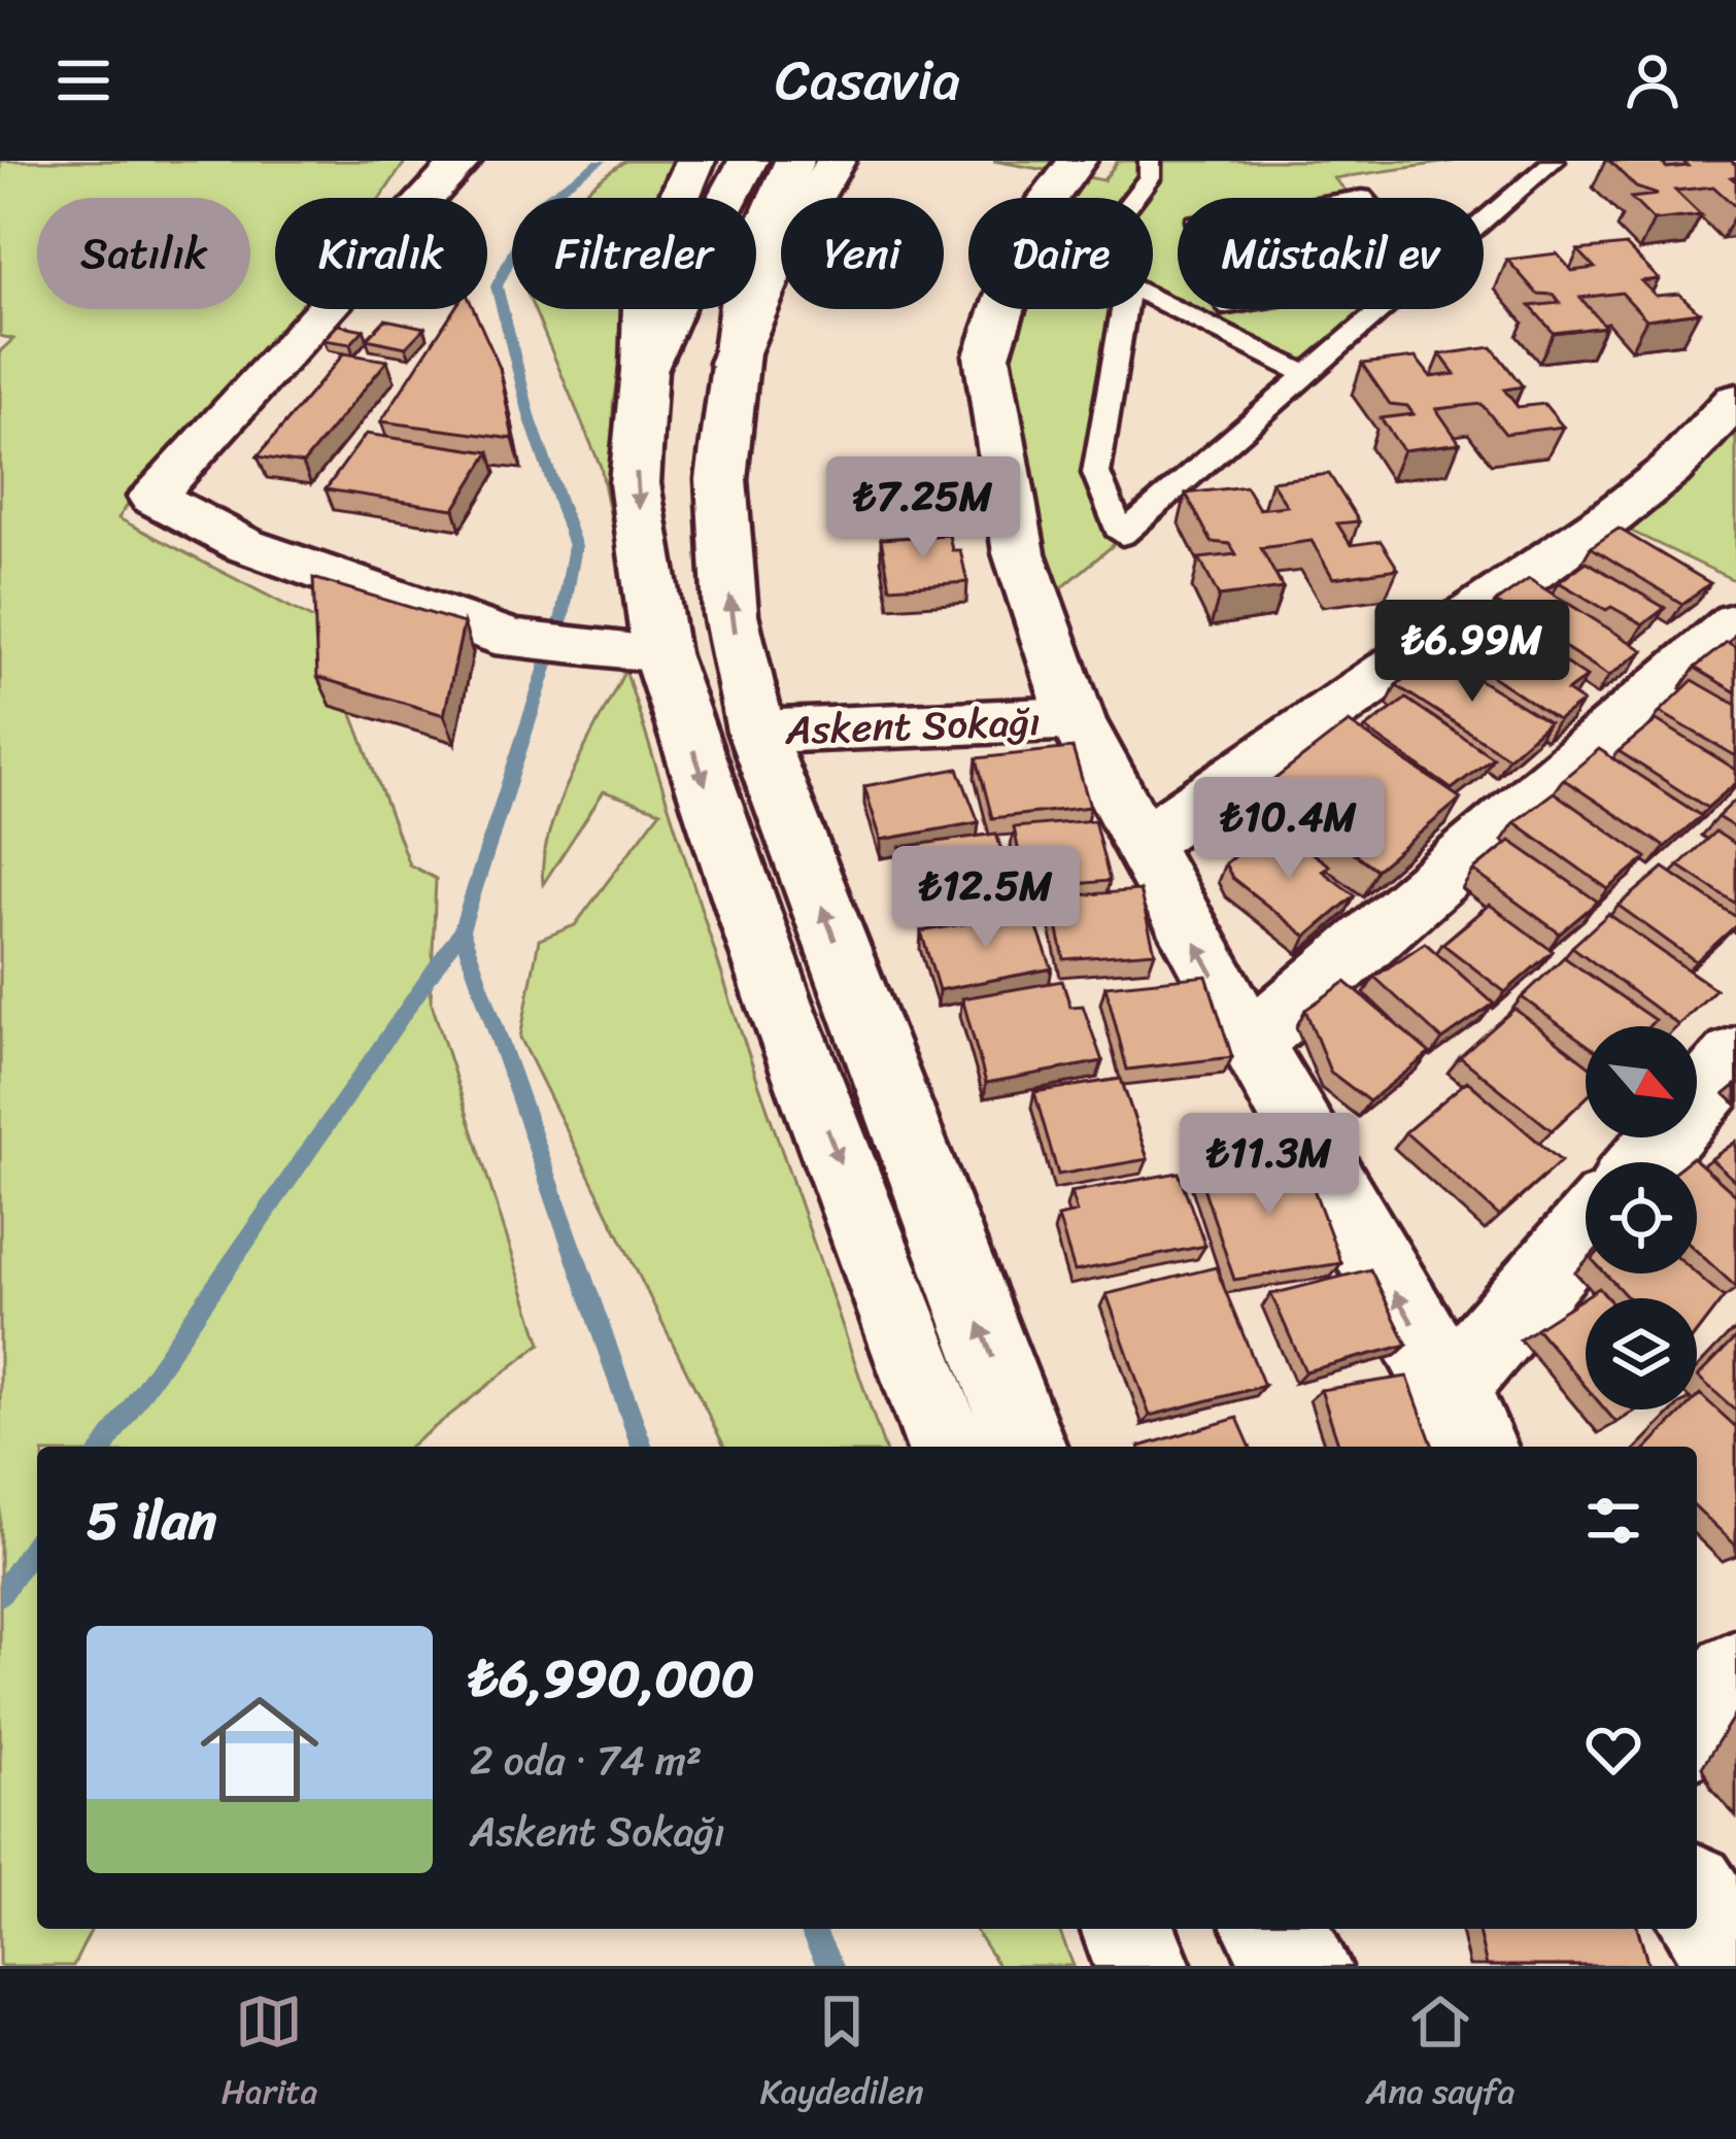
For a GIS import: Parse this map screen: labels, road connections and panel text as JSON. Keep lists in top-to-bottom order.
{
  "streets": {
    "main road": ["Askent Sokağı"]
  },
  "north": "bottom right",
  "page": {
    "header": "Casavia",
    "chip": [
      "Satılık",
      "Kiralık",
      "Filtreler",
      "Yeni",
      "Daire",
      "Müstakil ev"
    ],
    "price": [
      "₺7.25M",
      "₺6.99M",
      "₺10.4M",
      "₺12.5M",
      "₺11.3M"
    ],
    "heading": "5 ilan",
    "list": [
      {
        "name": "₺6,990,000",
        "note": "2 oda · 74 m² · Askent Sokağı"
      }
    ],
    "tabs": ["Harita", "Kaydedilen", "Ana sayfa"]
  }
}
